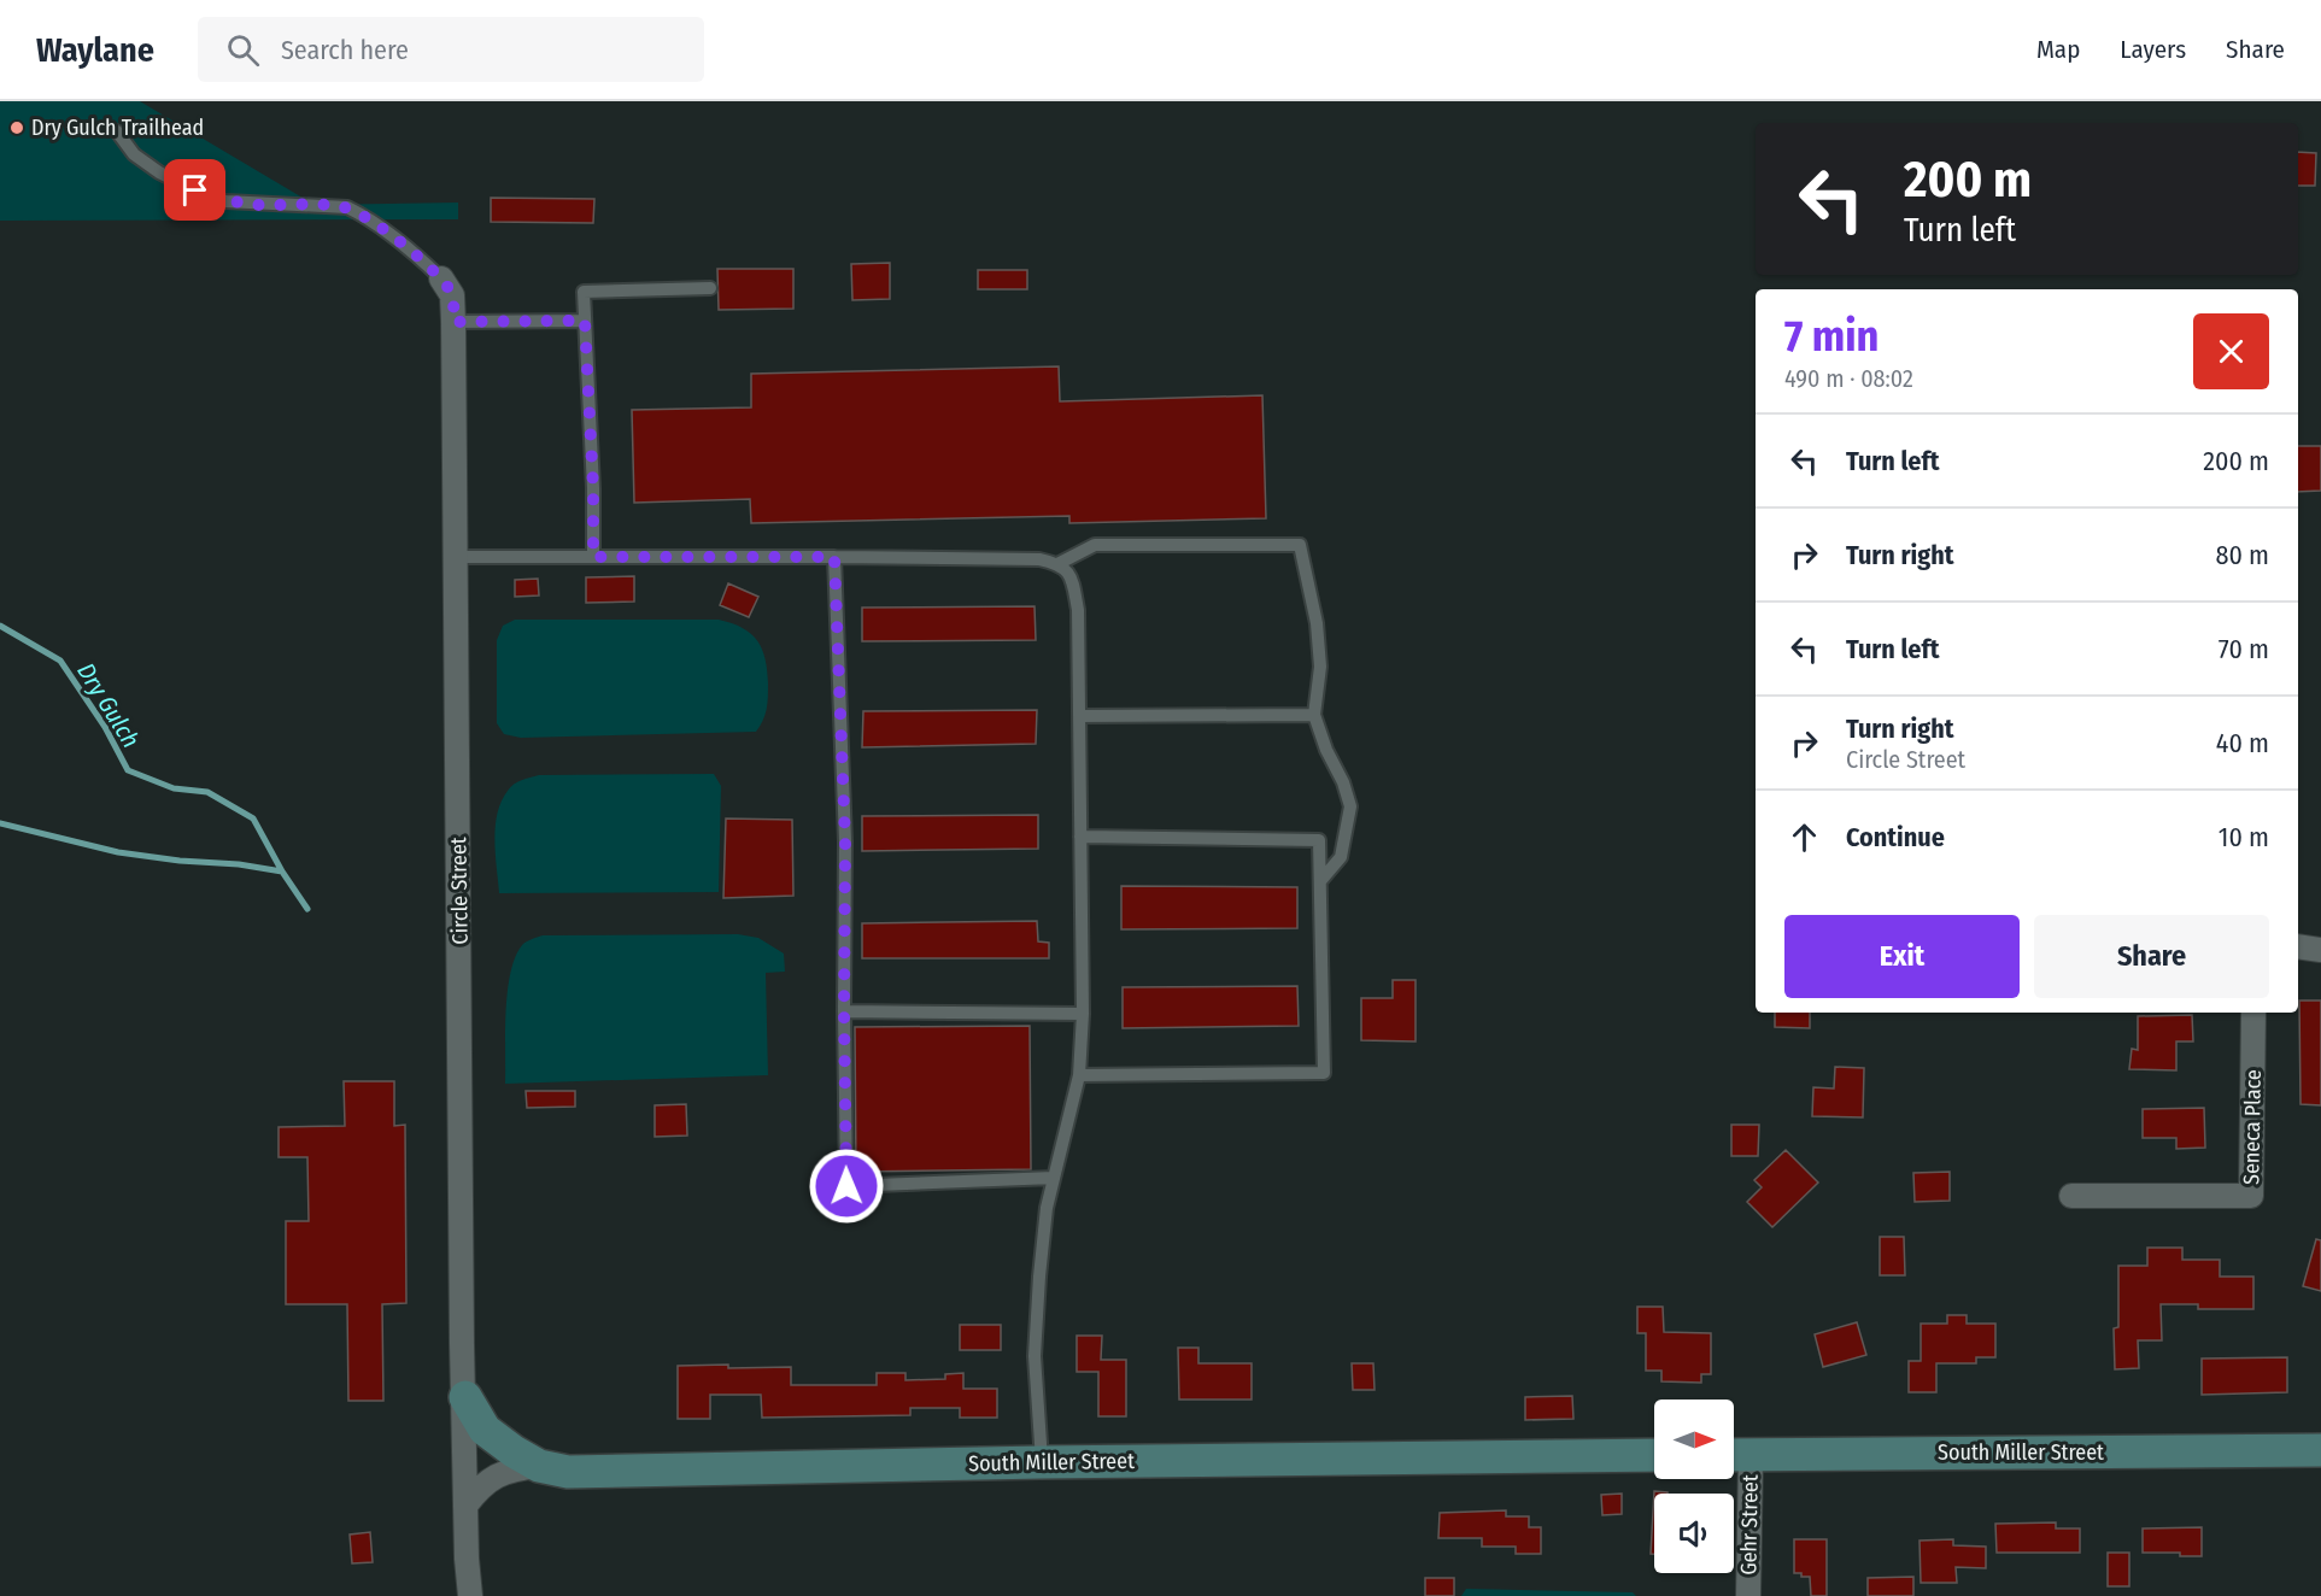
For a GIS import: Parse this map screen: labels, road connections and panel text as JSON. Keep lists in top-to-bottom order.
{
  "streets": {
    "street": [
      "Circle Street",
      "Seneca Place",
      "South Miller Street",
      "Gehr Street"
    ]
  },
  "crossings": [
    ["Circle Street", "South Miller Street"],
    ["South Miller Street", "Gehr Street"]
  ],
  "water": ["Dry Gulch"],
  "places": ["Dry Gulch Trailhead"],
  "north": "right",
  "page": {
    "header": "Waylane",
    "search": "Search here",
    "nav": ["Map", "Layers", "Share"],
    "turn": ["200 m", "Turn left"],
    "heading": ["7 min", "490 m · 08:02"],
    "list": [
      {
        "name": "Turn left",
        "value": "200 m"
      },
      {
        "name": "Turn right",
        "value": "80 m"
      },
      {
        "name": "Turn left",
        "value": "70 m"
      },
      {
        "name": "Turn right",
        "note": "Circle Street",
        "value": "40 m"
      },
      {
        "name": "Continue",
        "value": "10 m"
      }
    ],
    "buttons": ["Exit", "Share"]
  }
}
